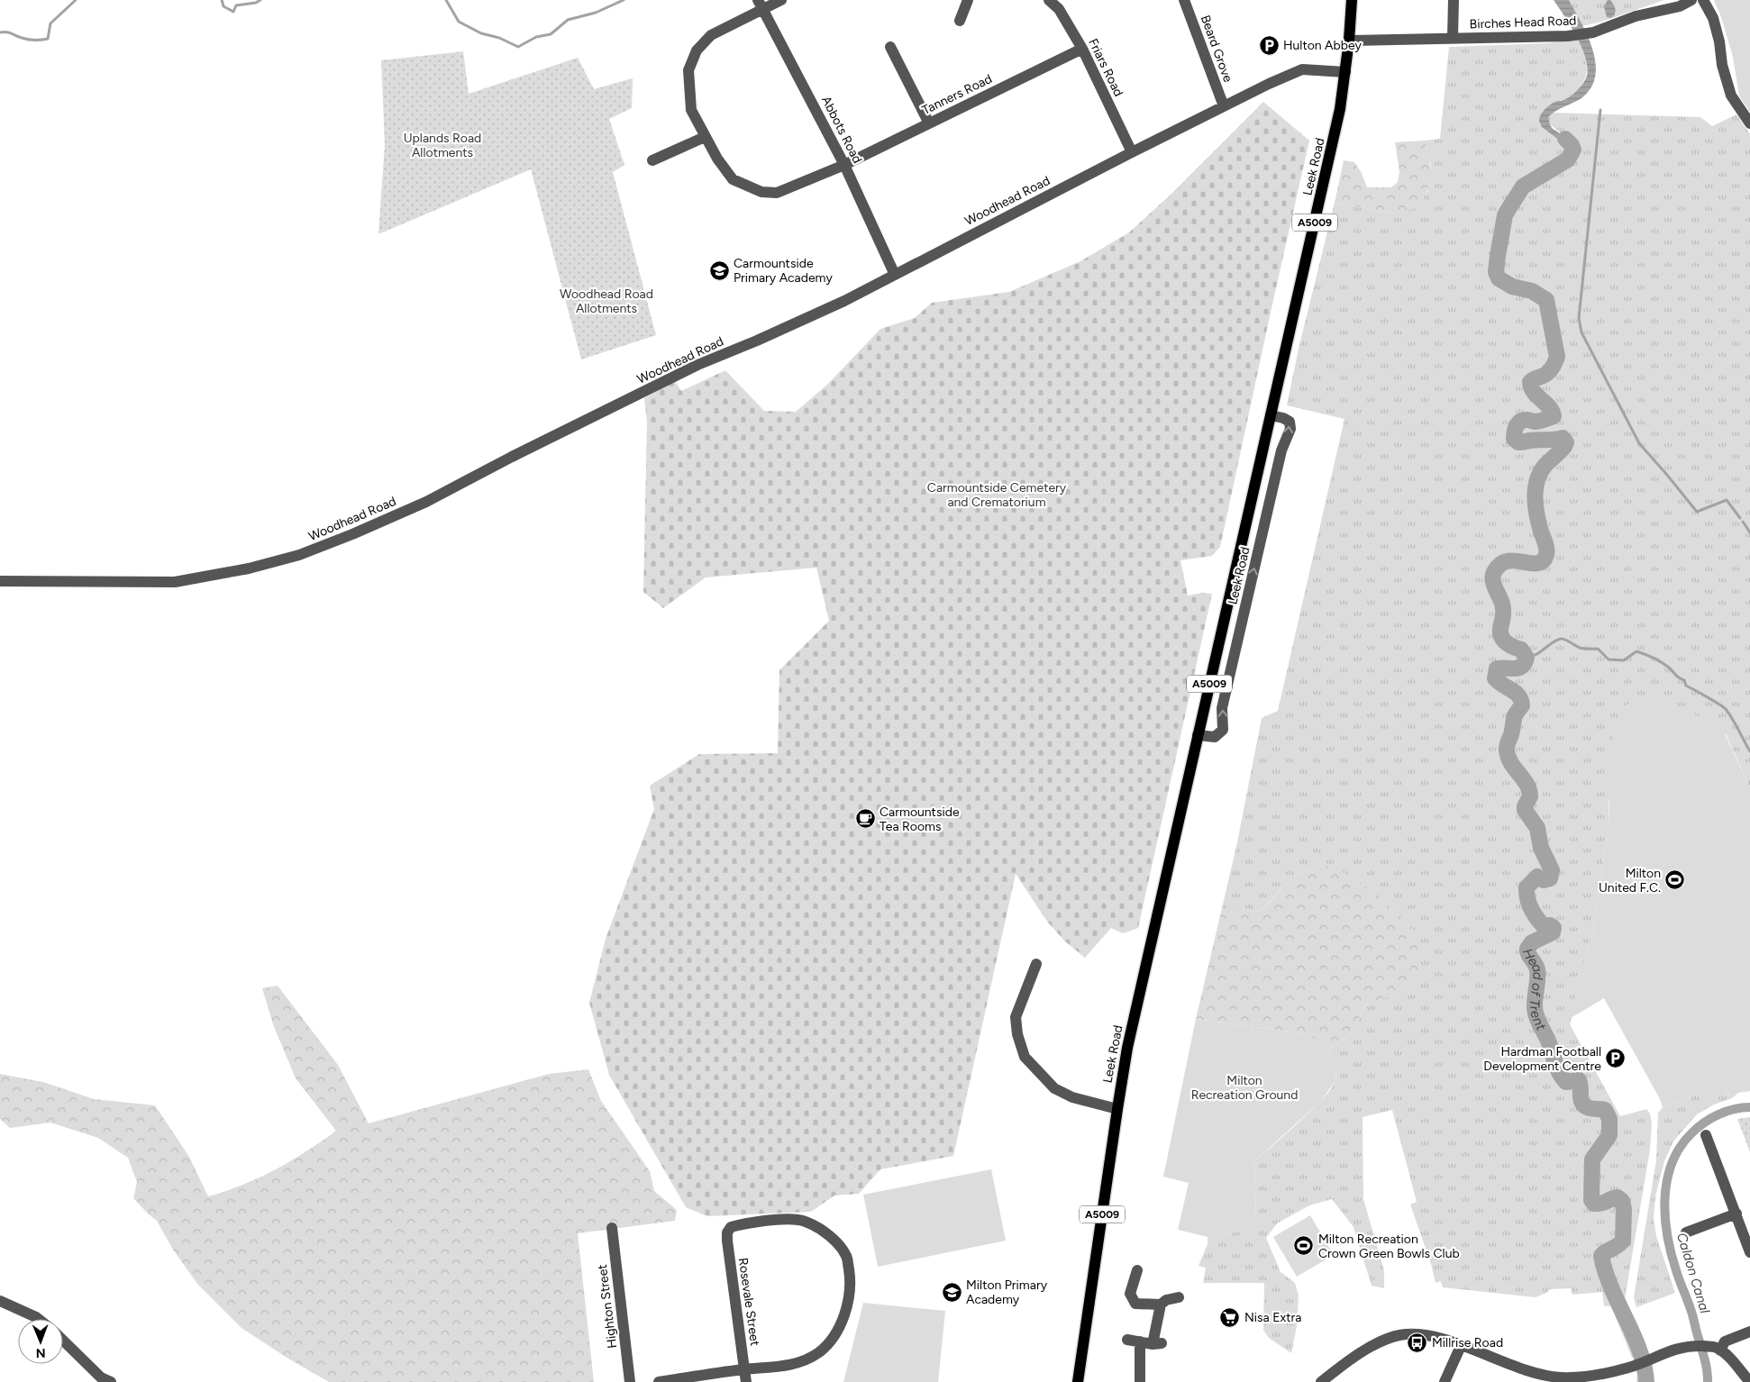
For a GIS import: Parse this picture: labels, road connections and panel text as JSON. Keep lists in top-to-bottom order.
{
  "streets": {
    "main road": ["Leek Road", "A5009"],
    "street": [
      "Birches Head Road",
      "Beard Grove",
      "Friars Road",
      "Tanners Road",
      "Abbots Road",
      "Woodhead Road",
      "Rosevale Street",
      "Highton Street"
    ]
  },
  "crossings": [
    ["Birches Head Road", "Leek Road"],
    ["Beard Grove", "Woodhead Road"],
    ["Friars Road", "Tanners Road"],
    ["Friars Road", "Woodhead Road"],
    ["Tanners Road", "Abbots Road"],
    ["Abbots Road", "Woodhead Road"],
    ["Leek Road", "Woodhead Road"]
  ],
  "water": ["Head of Trent", "Caldon Canal"],
  "parks": [
    "Uplands Road Allotments",
    "Woodhead Road Allotments",
    "Carmountside Cemetery and Crematorium",
    "Milton Recreation Ground"
  ],
  "places": {
    "parking": ["Hulton Abbey", "Hardman Football Development Centre"],
    "school or university": ["Carmountside Primary Academy", "Milton Primary Academy"],
    "cafe": ["Carmountside Tea Rooms"],
    "sports": ["Milton United F.C.", "Milton Recreation Crown Green Bowls Club"],
    "supermarket": ["Nisa Extra"],
    "bus stop": ["Millrise Road"]
  },
  "north": "bottom"
}
